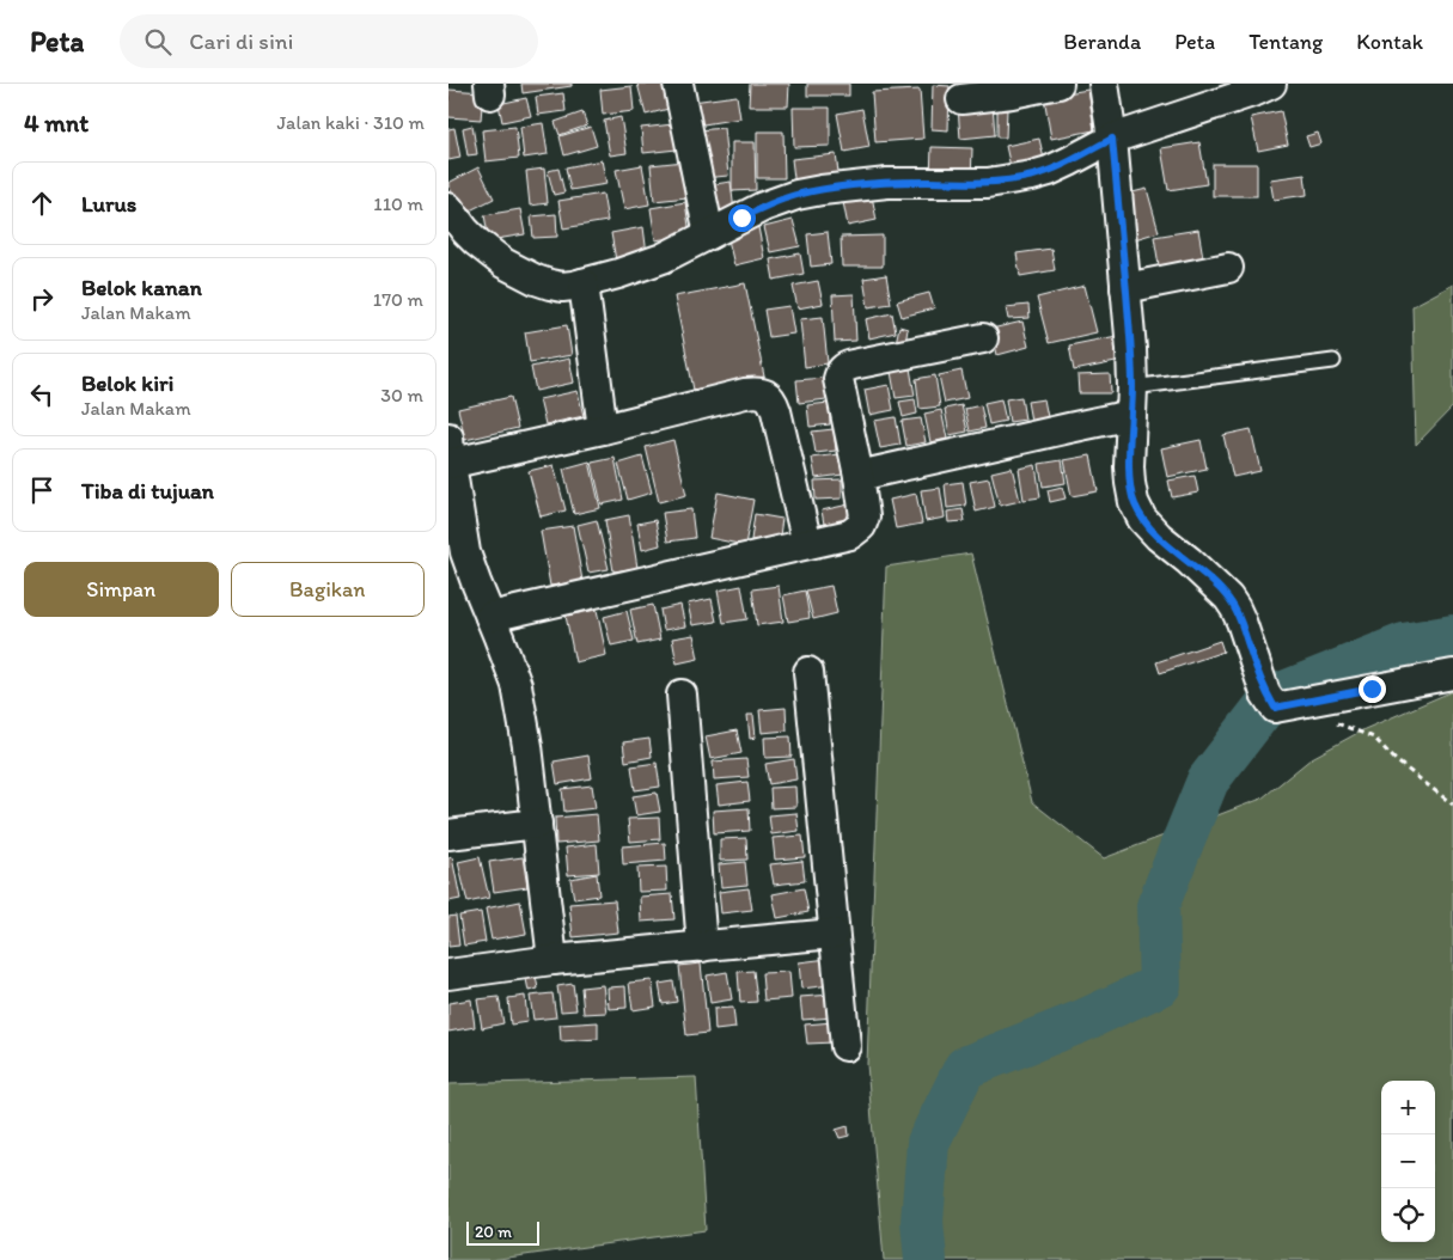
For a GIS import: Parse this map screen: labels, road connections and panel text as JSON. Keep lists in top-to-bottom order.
{
  "scale_bar": "20 m",
  "page": {
    "header": "Peta",
    "search": "Cari di sini",
    "nav": [
      "Beranda",
      "Peta",
      "Tentang",
      "Kontak"
    ],
    "heading": ["4 mnt", "Jalan kaki · 310 m"],
    "list": [
      ["Lurus", "110 m"],
      ["Belok kanan", "Jalan Makam", "170 m"],
      ["Belok kiri", "Jalan Makam", "30 m"],
      "Tiba di tujuan"
    ],
    "buttons": ["Simpan", "Bagikan"],
    "map_buttons": ["+", "−"],
    "scale": "20 m"
  }
}
